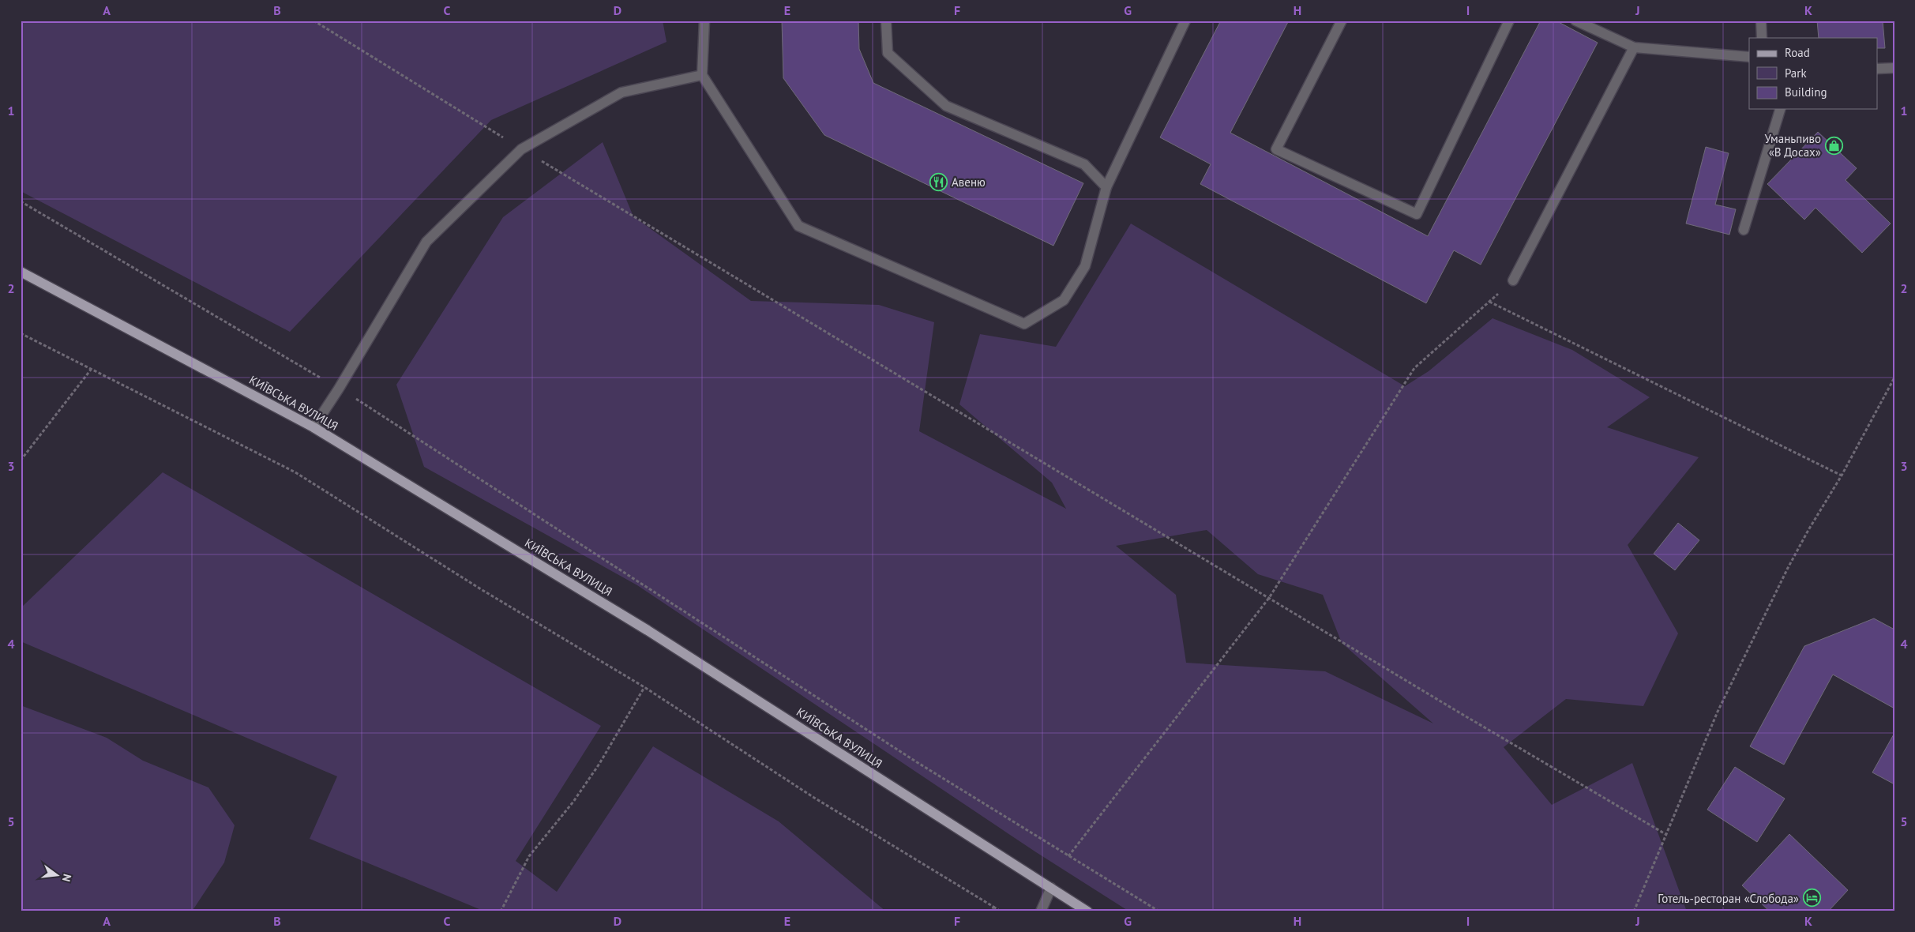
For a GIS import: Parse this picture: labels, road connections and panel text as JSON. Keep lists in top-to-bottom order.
{
  "streets": {
    "main road": ["КИЇВСЬКА ВУЛИЦЯ"]
  },
  "places": {
    "shop": ["Уманьпиво «В Досах»"],
    "restaurant": ["Авеню"],
    "hotel": ["Готель-ресторан «Слобода»"]
  },
  "legend": ["Road", "Park", "Building"],
  "north": "right",
  "grid": {
    "columns": [
      "A",
      "B",
      "C",
      "D",
      "E",
      "F",
      "G",
      "H",
      "I",
      "J",
      "K"
    ],
    "rows": [
      "1",
      "2",
      "3",
      "4",
      "5"
    ]
  }
}
